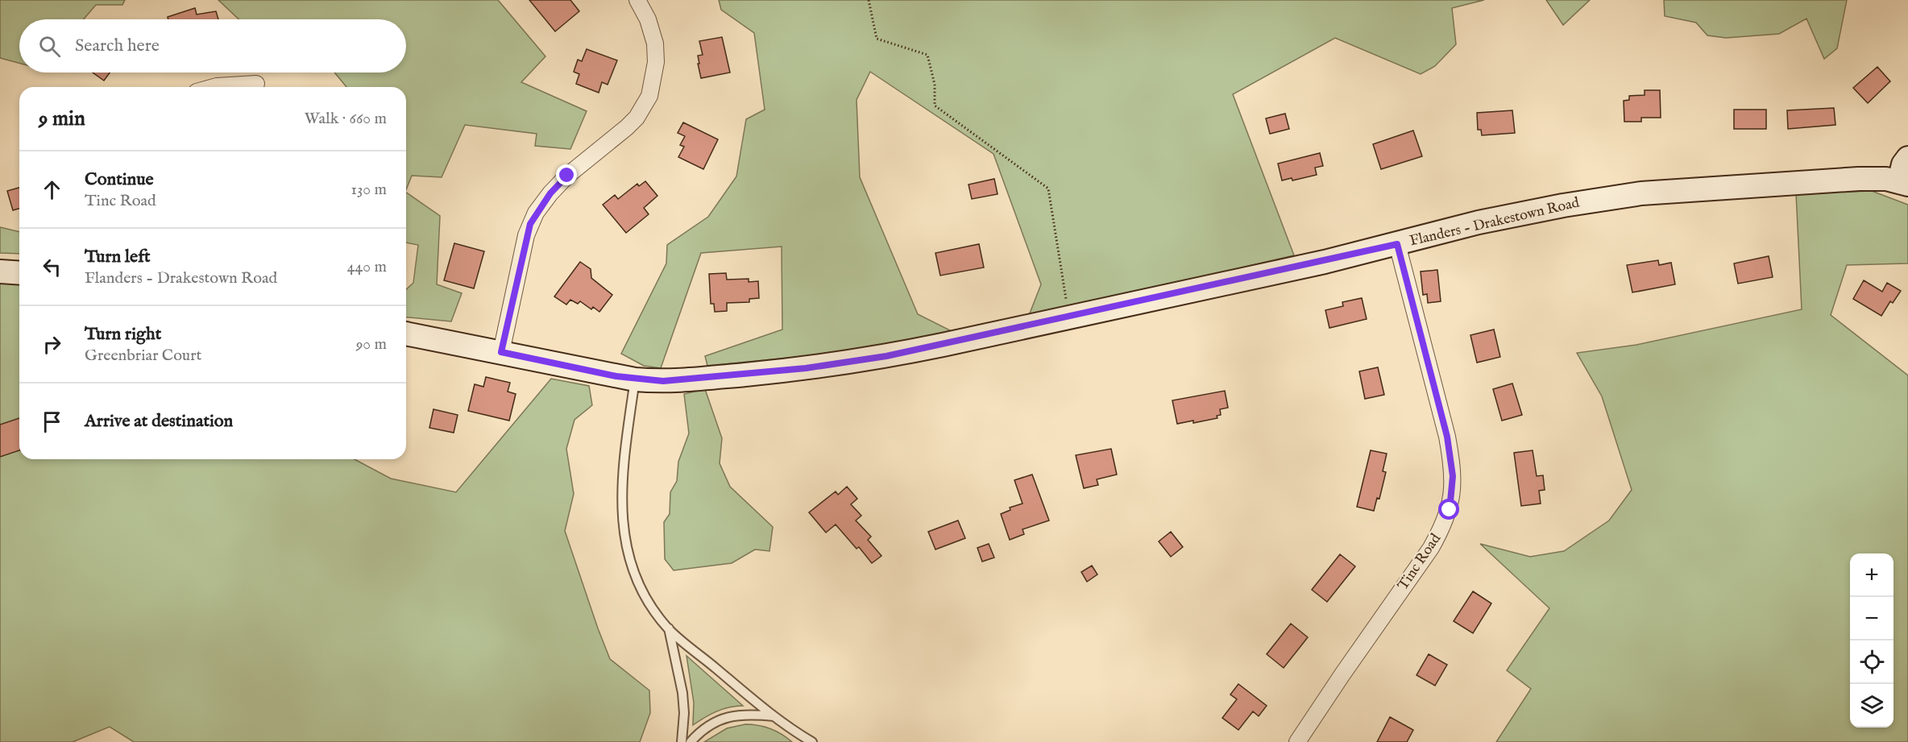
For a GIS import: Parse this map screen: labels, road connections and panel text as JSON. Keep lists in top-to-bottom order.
{
  "streets": {
    "street": ["Flanders - Drakestown Road", "Tinc Road"]
  },
  "crossings": [
    ["Flanders - Drakestown Road", "Tinc Road"]
  ],
  "page": {
    "search": "Search here",
    "heading": ["9 min", "Walk · 660 m"],
    "list": [
      ["Continue", "Tinc Road", "130 m"],
      ["Turn left", "Flanders - Drakestown Road", "440 m"],
      ["Turn right", "Greenbriar Court", "90 m"],
      "Arrive at destination"
    ],
    "map_buttons": ["+", "−"]
  }
}
